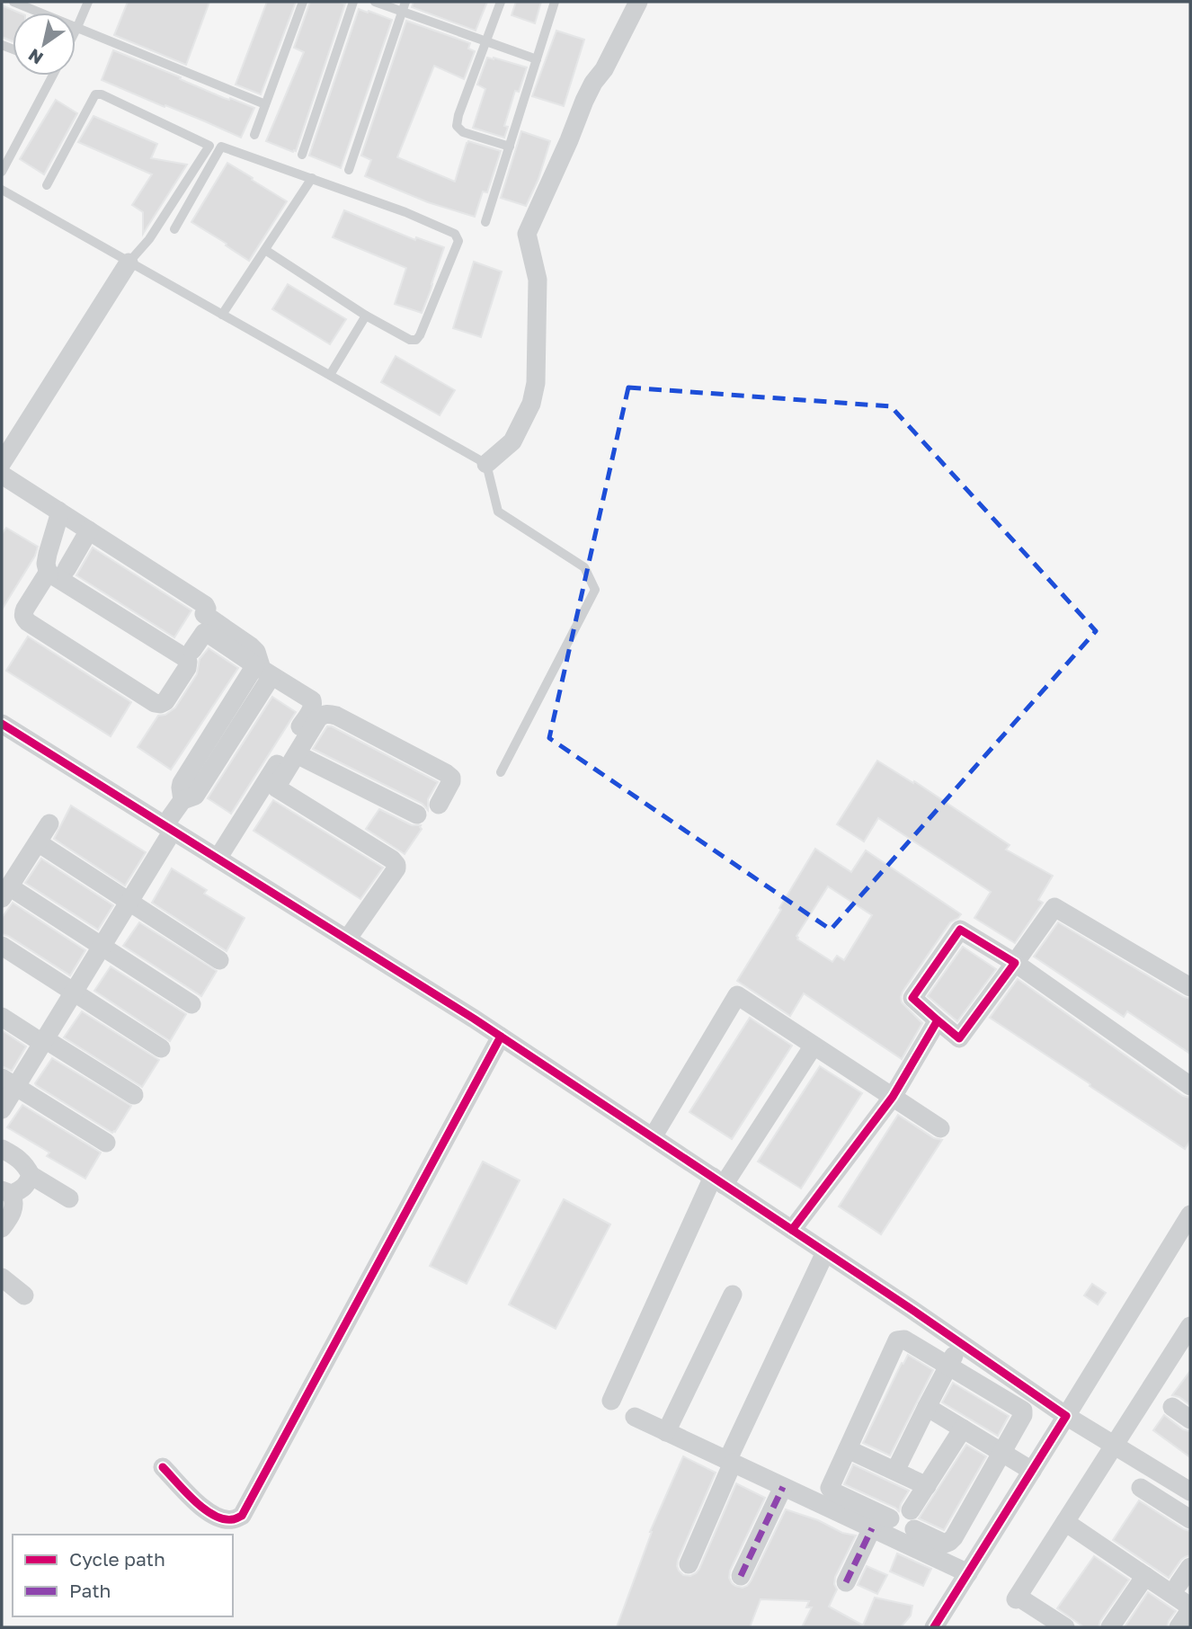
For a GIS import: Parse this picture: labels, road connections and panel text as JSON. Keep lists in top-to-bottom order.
{
  "legend": ["Cycle path", "Path"],
  "north": "bottom left"
}
